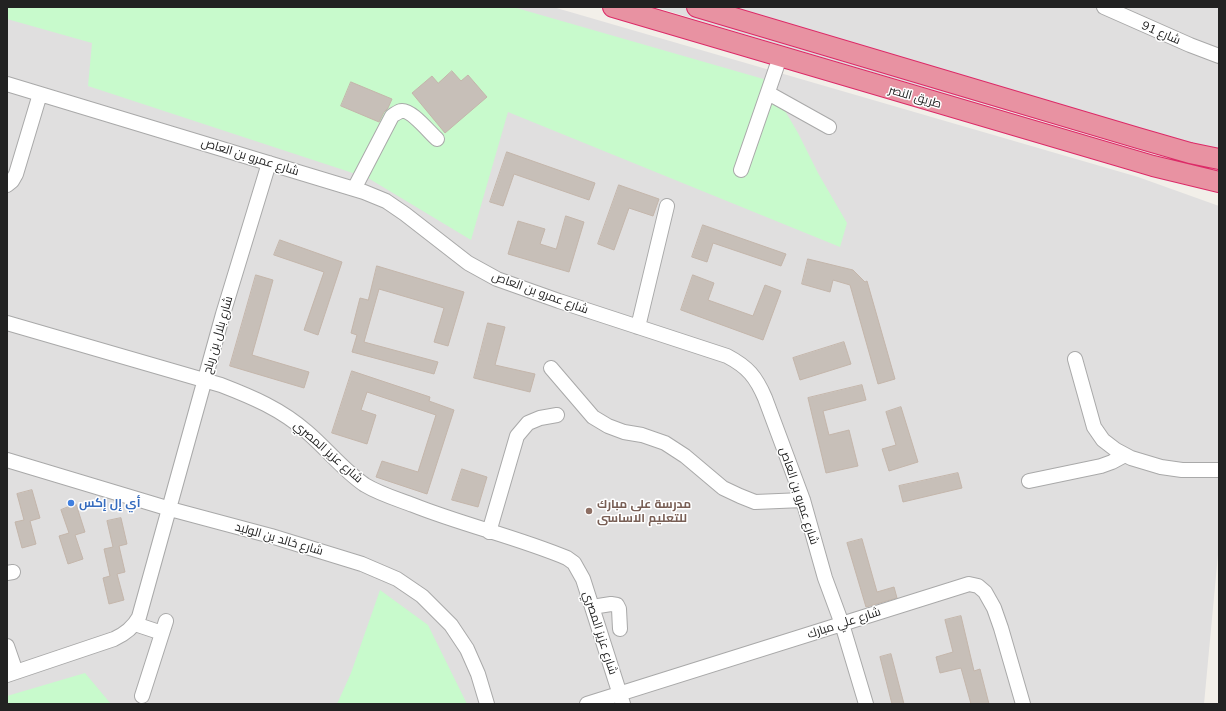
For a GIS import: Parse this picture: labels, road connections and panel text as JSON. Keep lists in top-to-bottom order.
{
  "streets": {
    "highway": ["طريق النصر"],
    "street": [
      "شارع 91",
      "شارع عمرو بن العاص",
      "شارع بلال بن رباح",
      "شارع عزيز المصري",
      "شارع خالد بن الوليد",
      "شارع علي مبارك"
    ]
  },
  "crossings": [
    ["شارع عمرو بن العاص", "شارع بلال بن رباح"],
    ["شارع عمرو بن العاص", "شارع علي مبارك"],
    ["شارع بلال بن رباح", "شارع عزيز المصري"],
    ["شارع بلال بن رباح", "شارع خالد بن الوليد"],
    ["شارع عزيز المصري", "شارع علي مبارك"]
  ],
  "places": ["أي إل إكس", "مدرسة على مبارك للتعليم الاساسى"]
}
